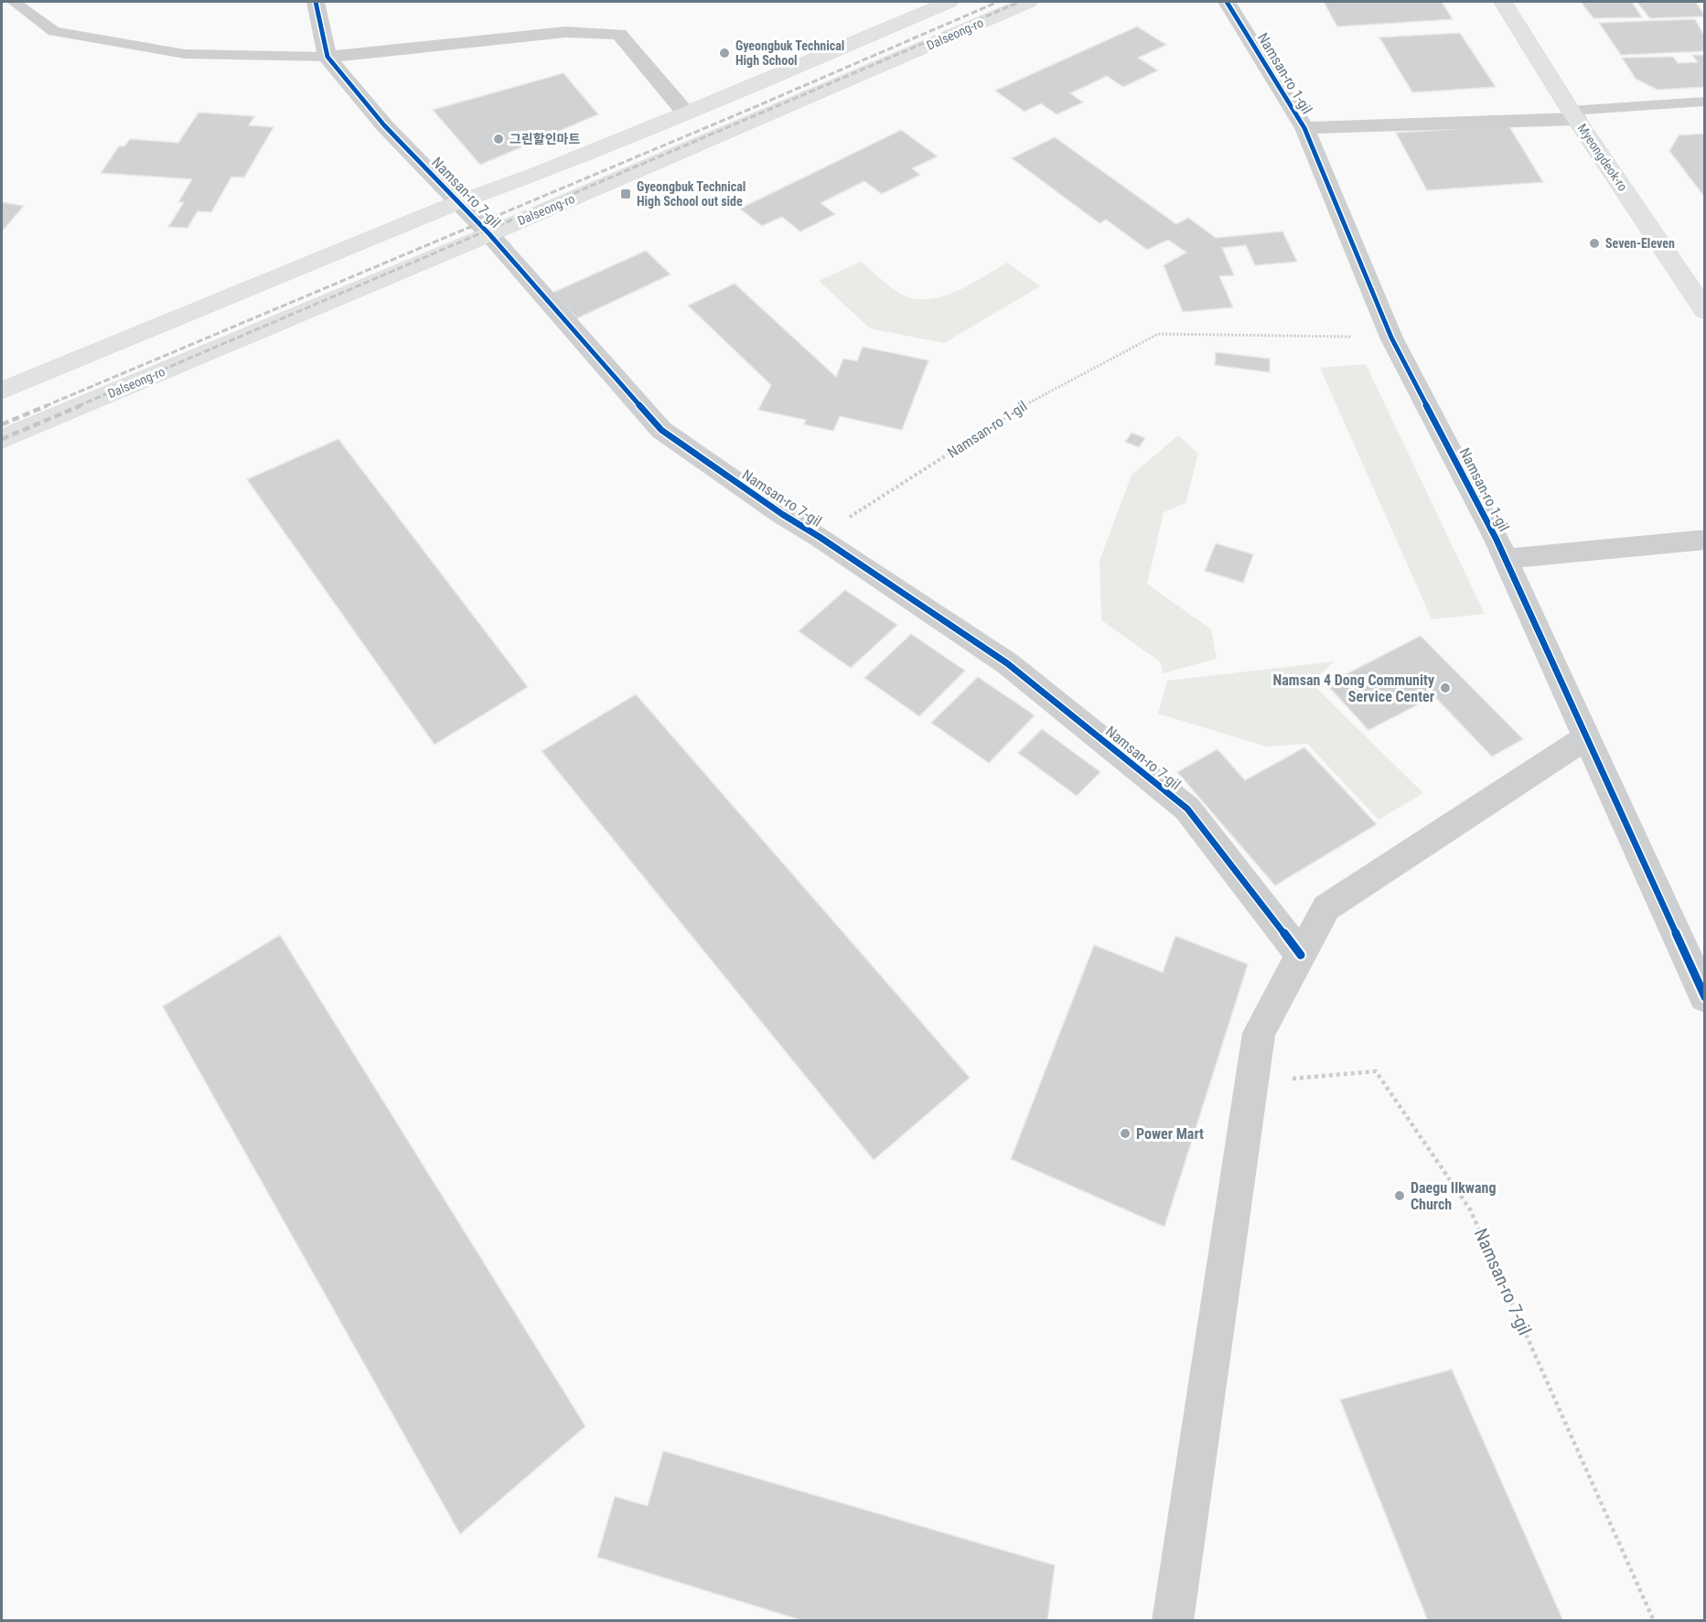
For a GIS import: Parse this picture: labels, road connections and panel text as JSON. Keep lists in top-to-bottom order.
{
  "streets": {
    "main road": ["Dalseong-ro", "Myeongdeok-ro"],
    "street": ["Namsan-ro 1-gil", "Namsan-ro 7-gil"]
  },
  "crossings": [
    ["Dalseong-ro", "Namsan-ro 7-gil"],
    ["Namsan-ro 1-gil", "Namsan-ro 7-gil"]
  ],
  "places": {
    "other": [
      "Gyeongbuk Technical High School",
      "그린할인마트",
      "Seven-Eleven",
      "Namsan 4 Dong Community Service Center",
      "Power Mart",
      "Daegu Ilkwang Church"
    ],
    "transit": ["Gyeongbuk Technical High School out side"]
  }
}
